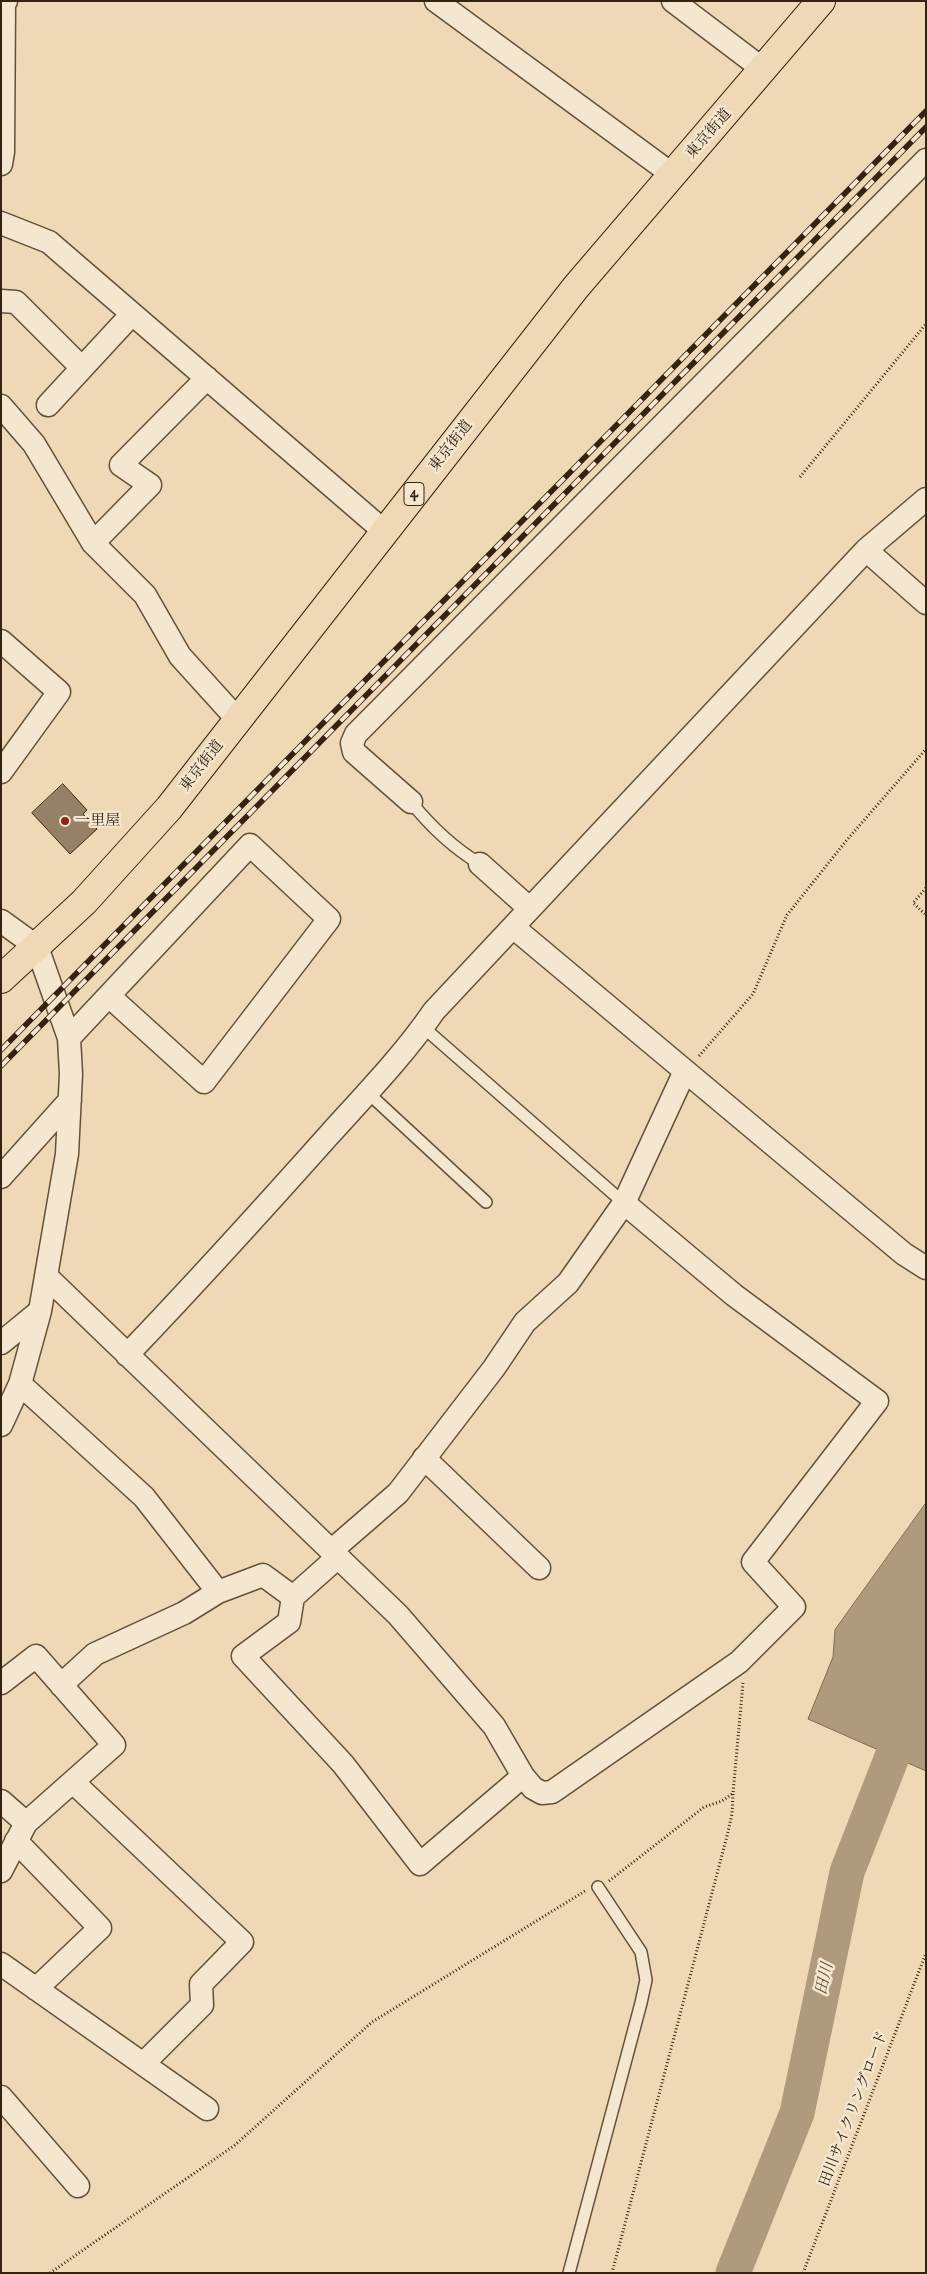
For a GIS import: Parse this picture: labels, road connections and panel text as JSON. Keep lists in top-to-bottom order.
{
  "streets": {
    "highway": ["東京街道", "4"],
    "path": ["田川サイクリングロード"]
  },
  "water": ["田川"],
  "places": ["一里屋"]
}
